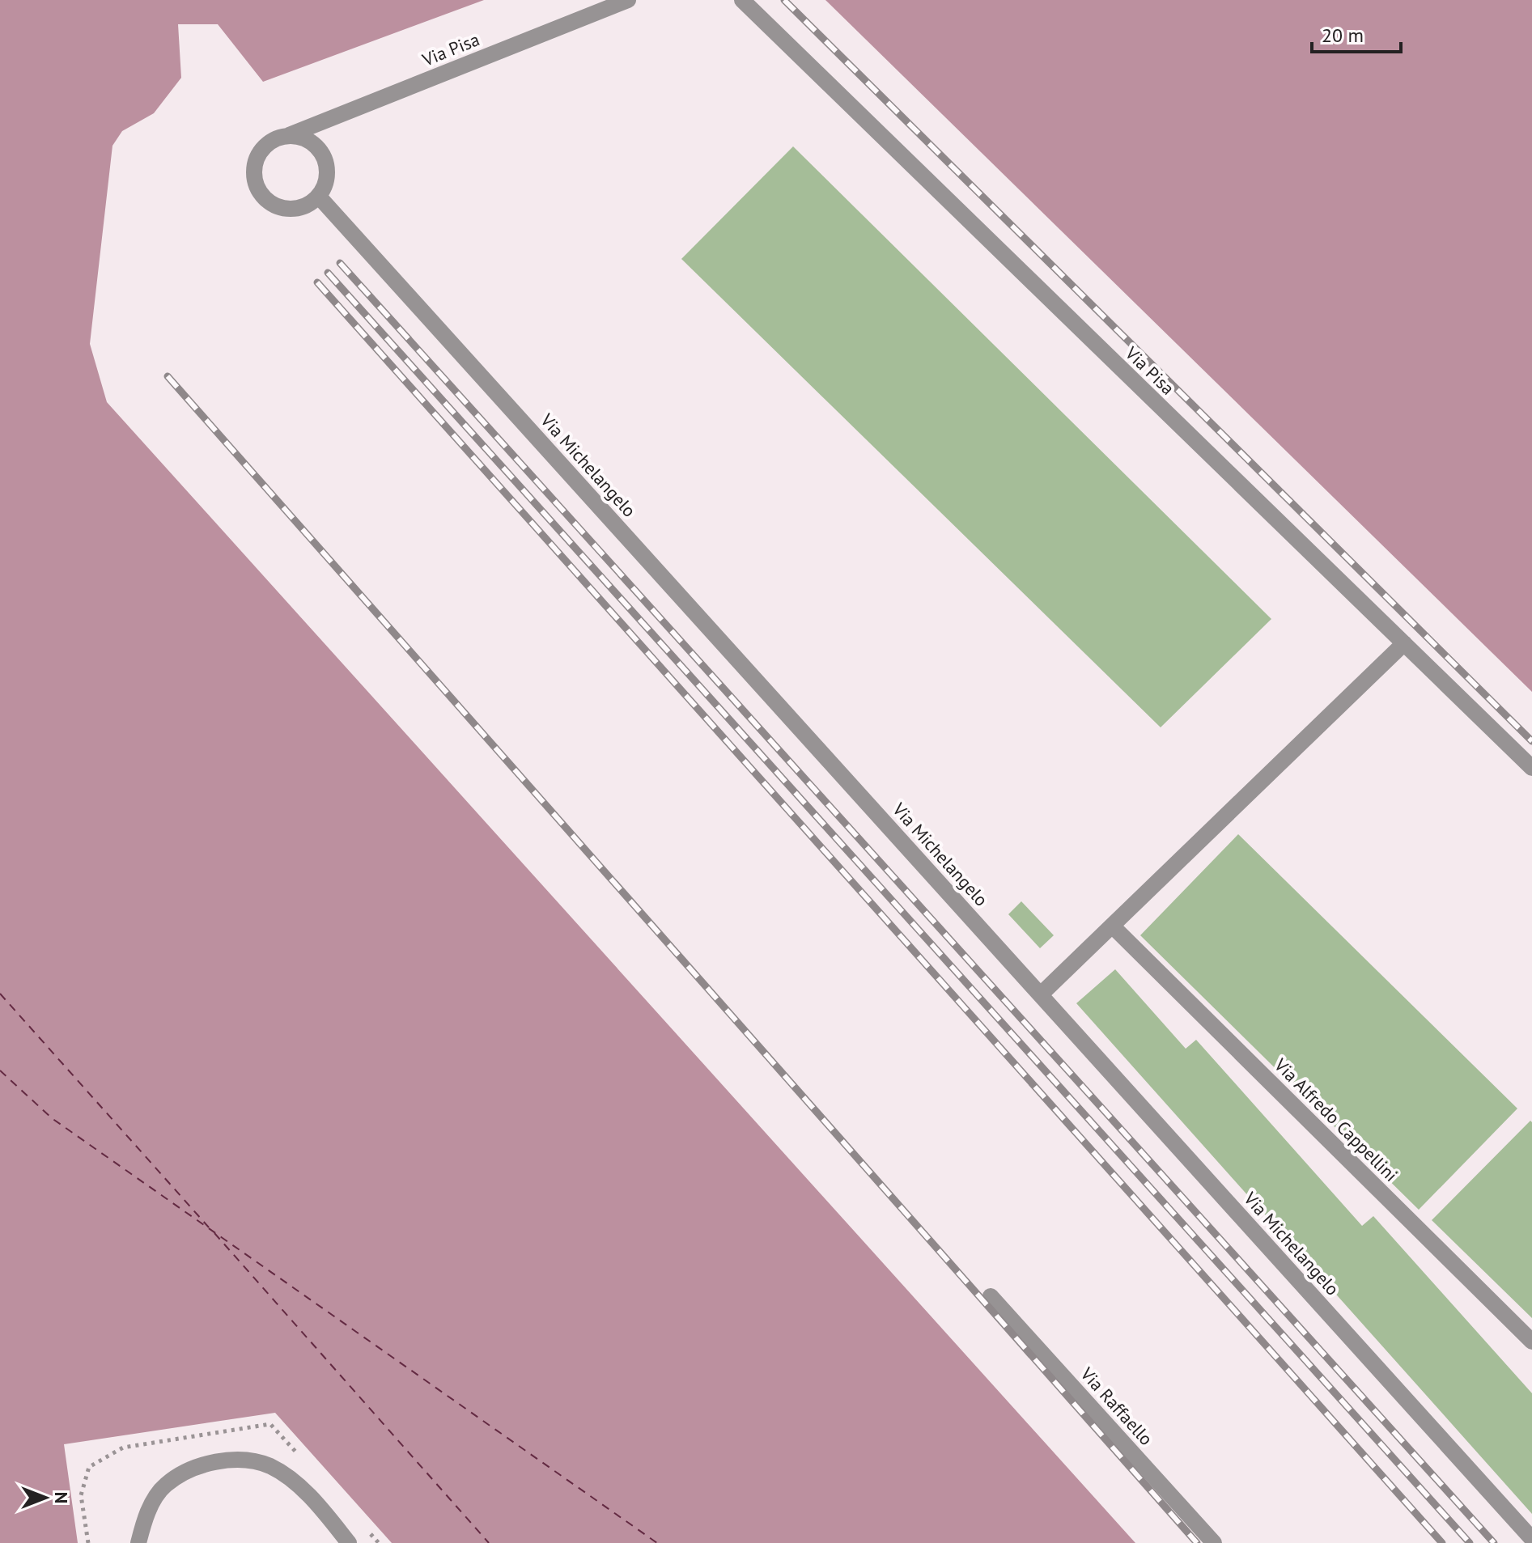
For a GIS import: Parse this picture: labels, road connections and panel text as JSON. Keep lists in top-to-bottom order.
{
  "streets": {
    "lane": [
      "Via Pisa",
      "Via Michelangelo",
      "Via Alfredo Cappellini",
      "Via Raffaello"
    ]
  },
  "crossings": [
    ["Via Pisa", "Via Michelangelo"]
  ],
  "scale_bar": "20 m",
  "north": "right"
}
